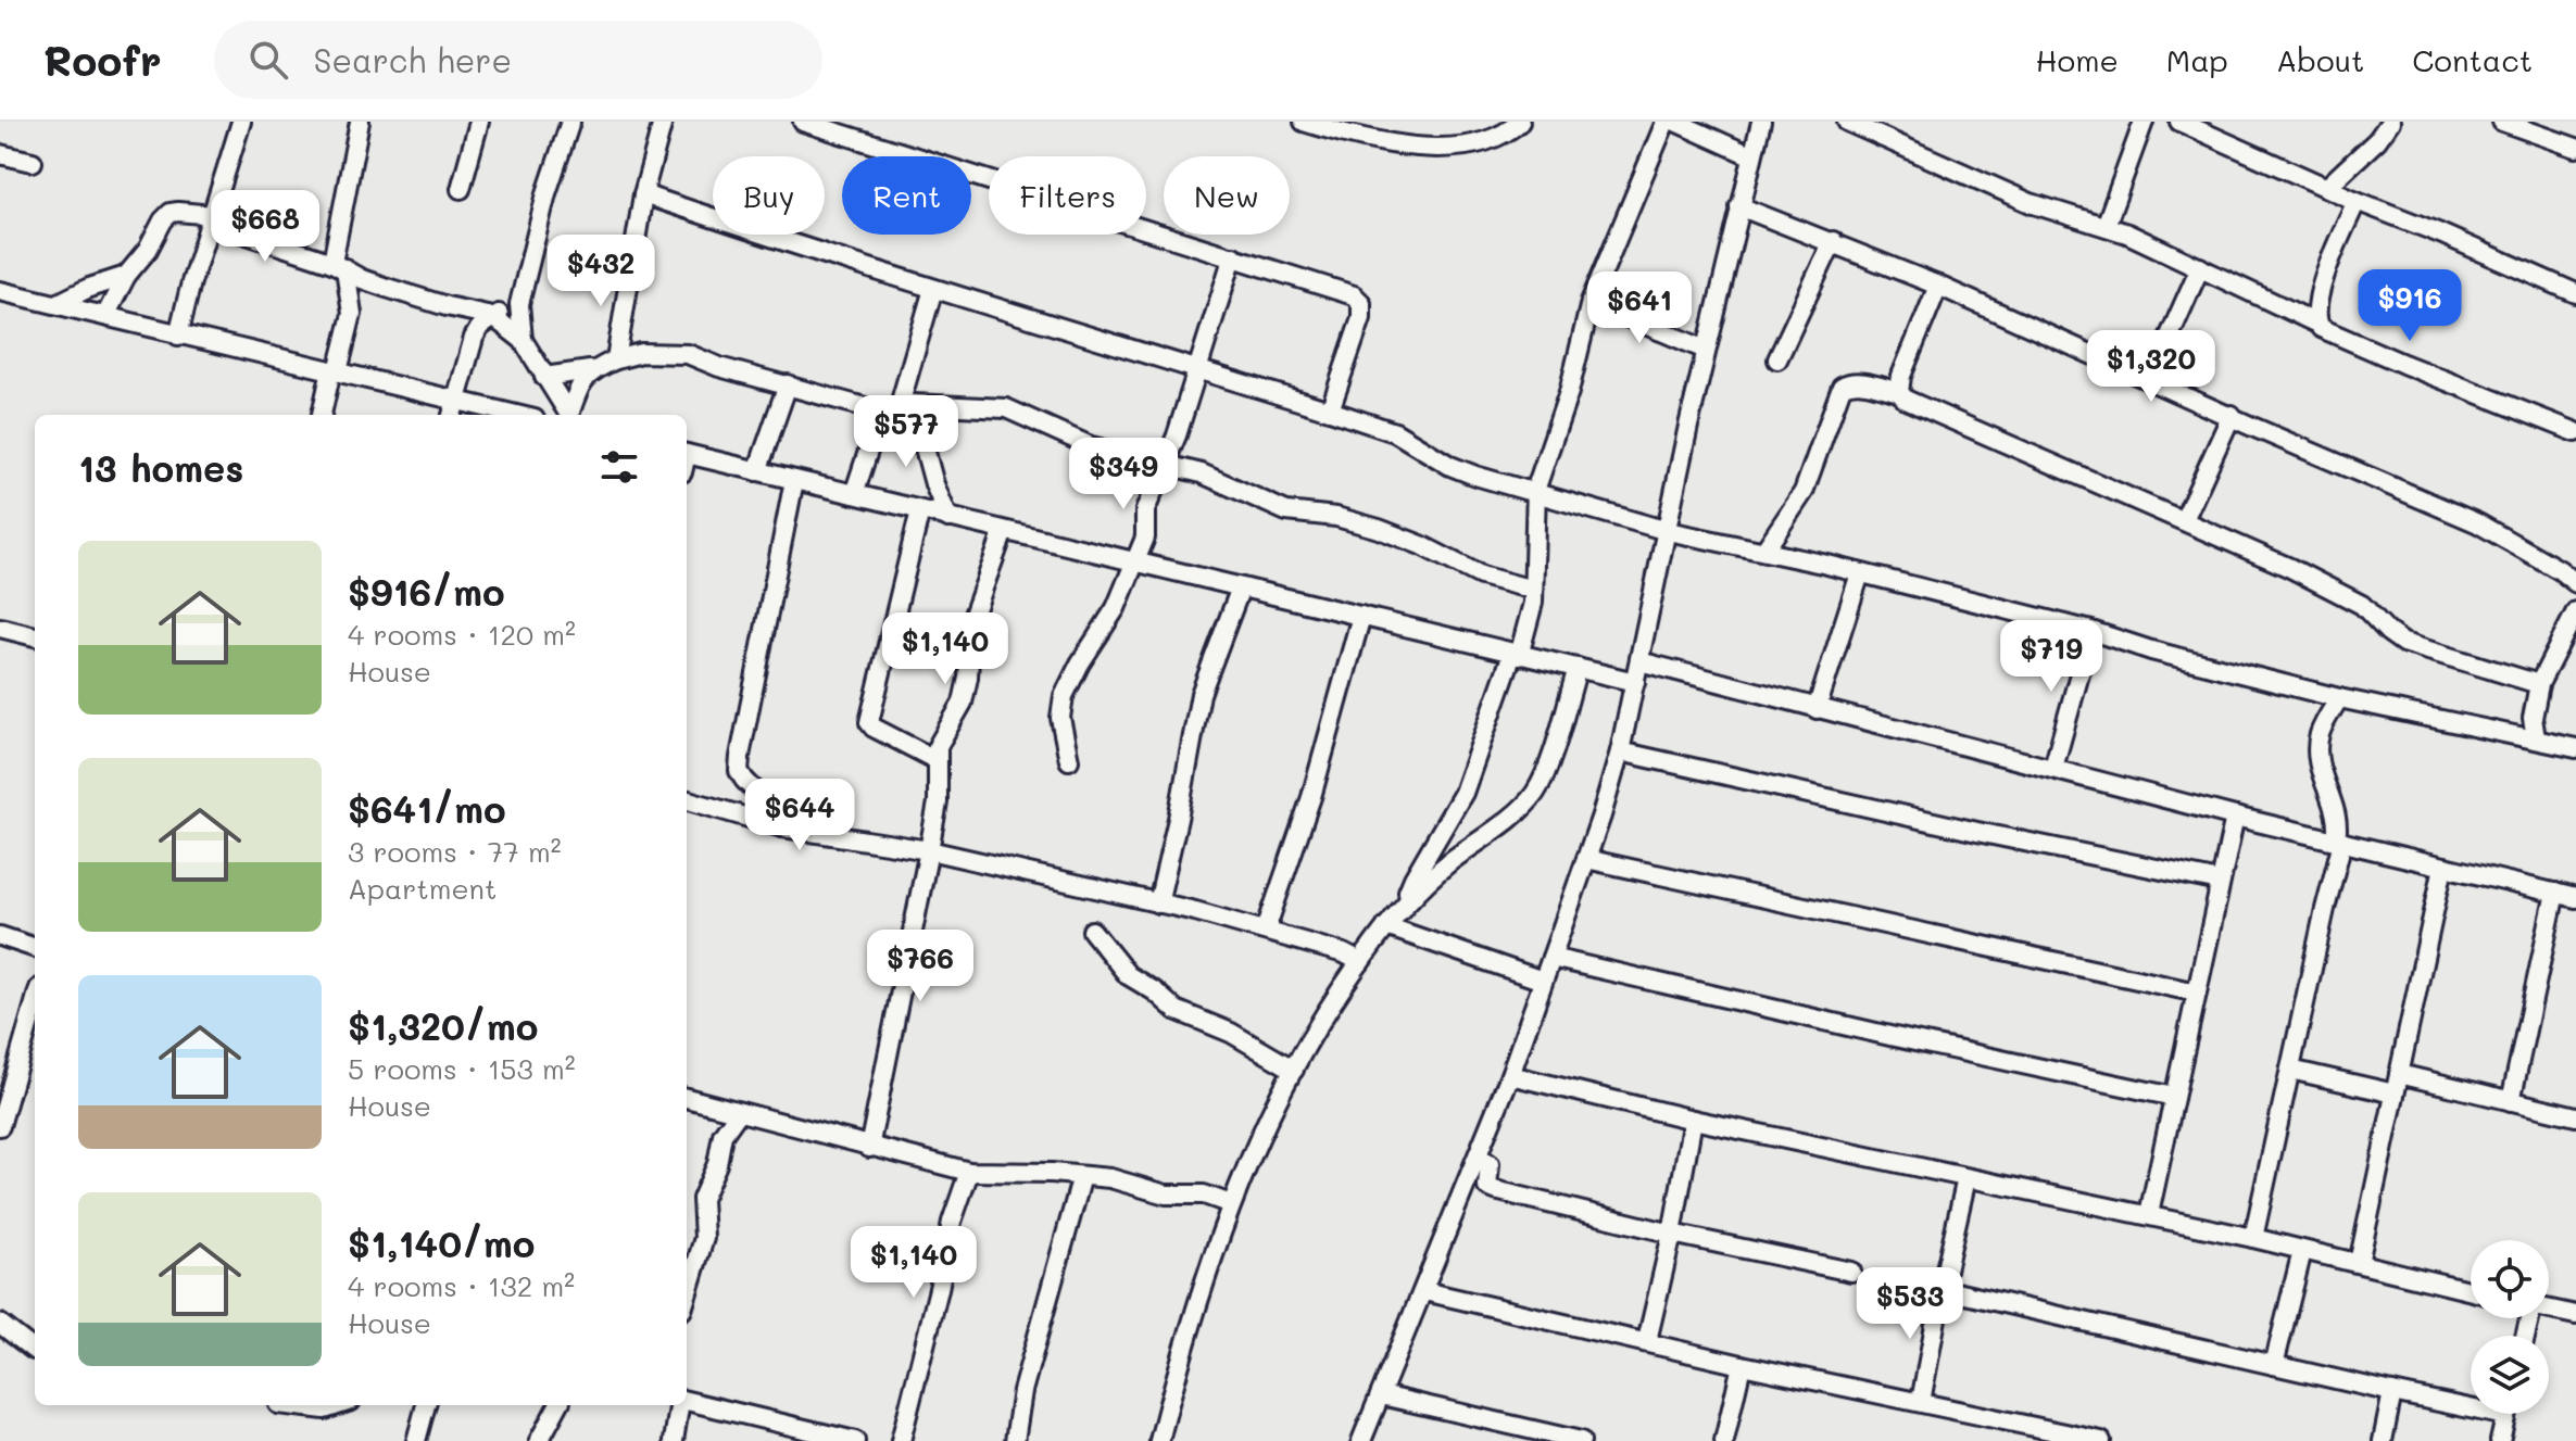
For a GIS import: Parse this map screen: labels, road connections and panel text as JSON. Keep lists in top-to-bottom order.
{
  "page": {
    "header": "Roofr",
    "search": "Search here",
    "nav": [
      "Home",
      "Map",
      "About",
      "Contact"
    ],
    "chip": [
      "Buy",
      "Rent",
      "Filters",
      "New"
    ],
    "price": [
      "$668",
      "$432",
      "$916",
      "$641",
      "$1,320",
      "$577",
      "$349",
      "$1,140",
      "$719",
      "$644",
      "$766",
      "$1,140",
      "$533"
    ],
    "heading": "13 homes",
    "list": [
      {
        "name": "$916/mo",
        "note": "4 rooms · 120 m² · House"
      },
      {
        "name": "$641/mo",
        "note": "3 rooms · 77 m² · Apartment"
      },
      {
        "name": "$1,320/mo",
        "note": "5 rooms · 153 m² · House"
      },
      {
        "name": "$1,140/mo",
        "note": "4 rooms · 132 m² · House"
      }
    ]
  }
}
